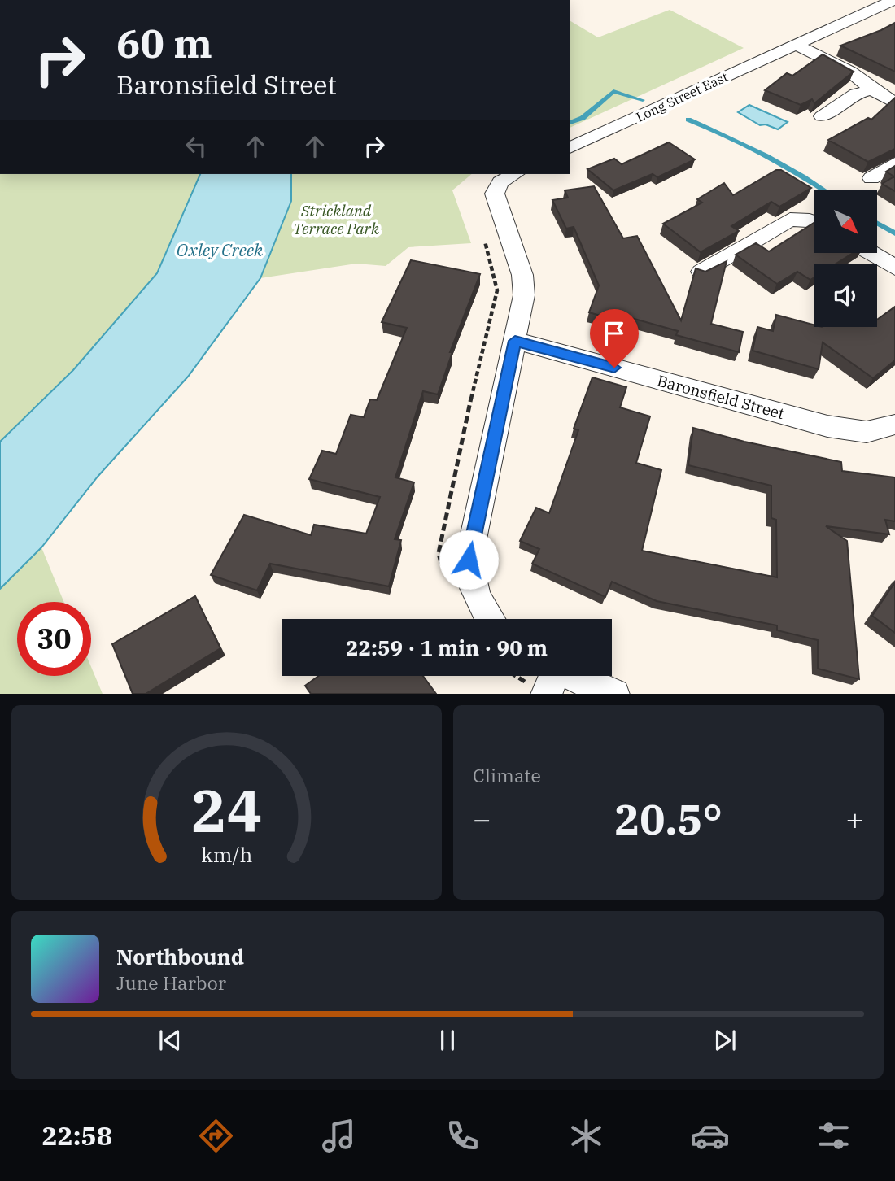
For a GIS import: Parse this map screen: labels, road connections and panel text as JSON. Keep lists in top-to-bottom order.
{
  "streets": {
    "street": ["Long Street East", "Baronsfield Street"]
  },
  "water": ["Oxley Creek"],
  "parks": ["Strickland Terrace Park"],
  "north": "bottom right",
  "page": {
    "turn": ["60 m", "Baronsfield Street"],
    "limit": "30",
    "trip": "22:59 · 1 min · 90 m",
    "tile": "Climate",
    "heat": ["−", "20.5°", "+"],
    "song": ["Northbound", "June Harbor"],
    "tabs": "22:58",
    "gauge": ["24", "km/h"]
  }
}
